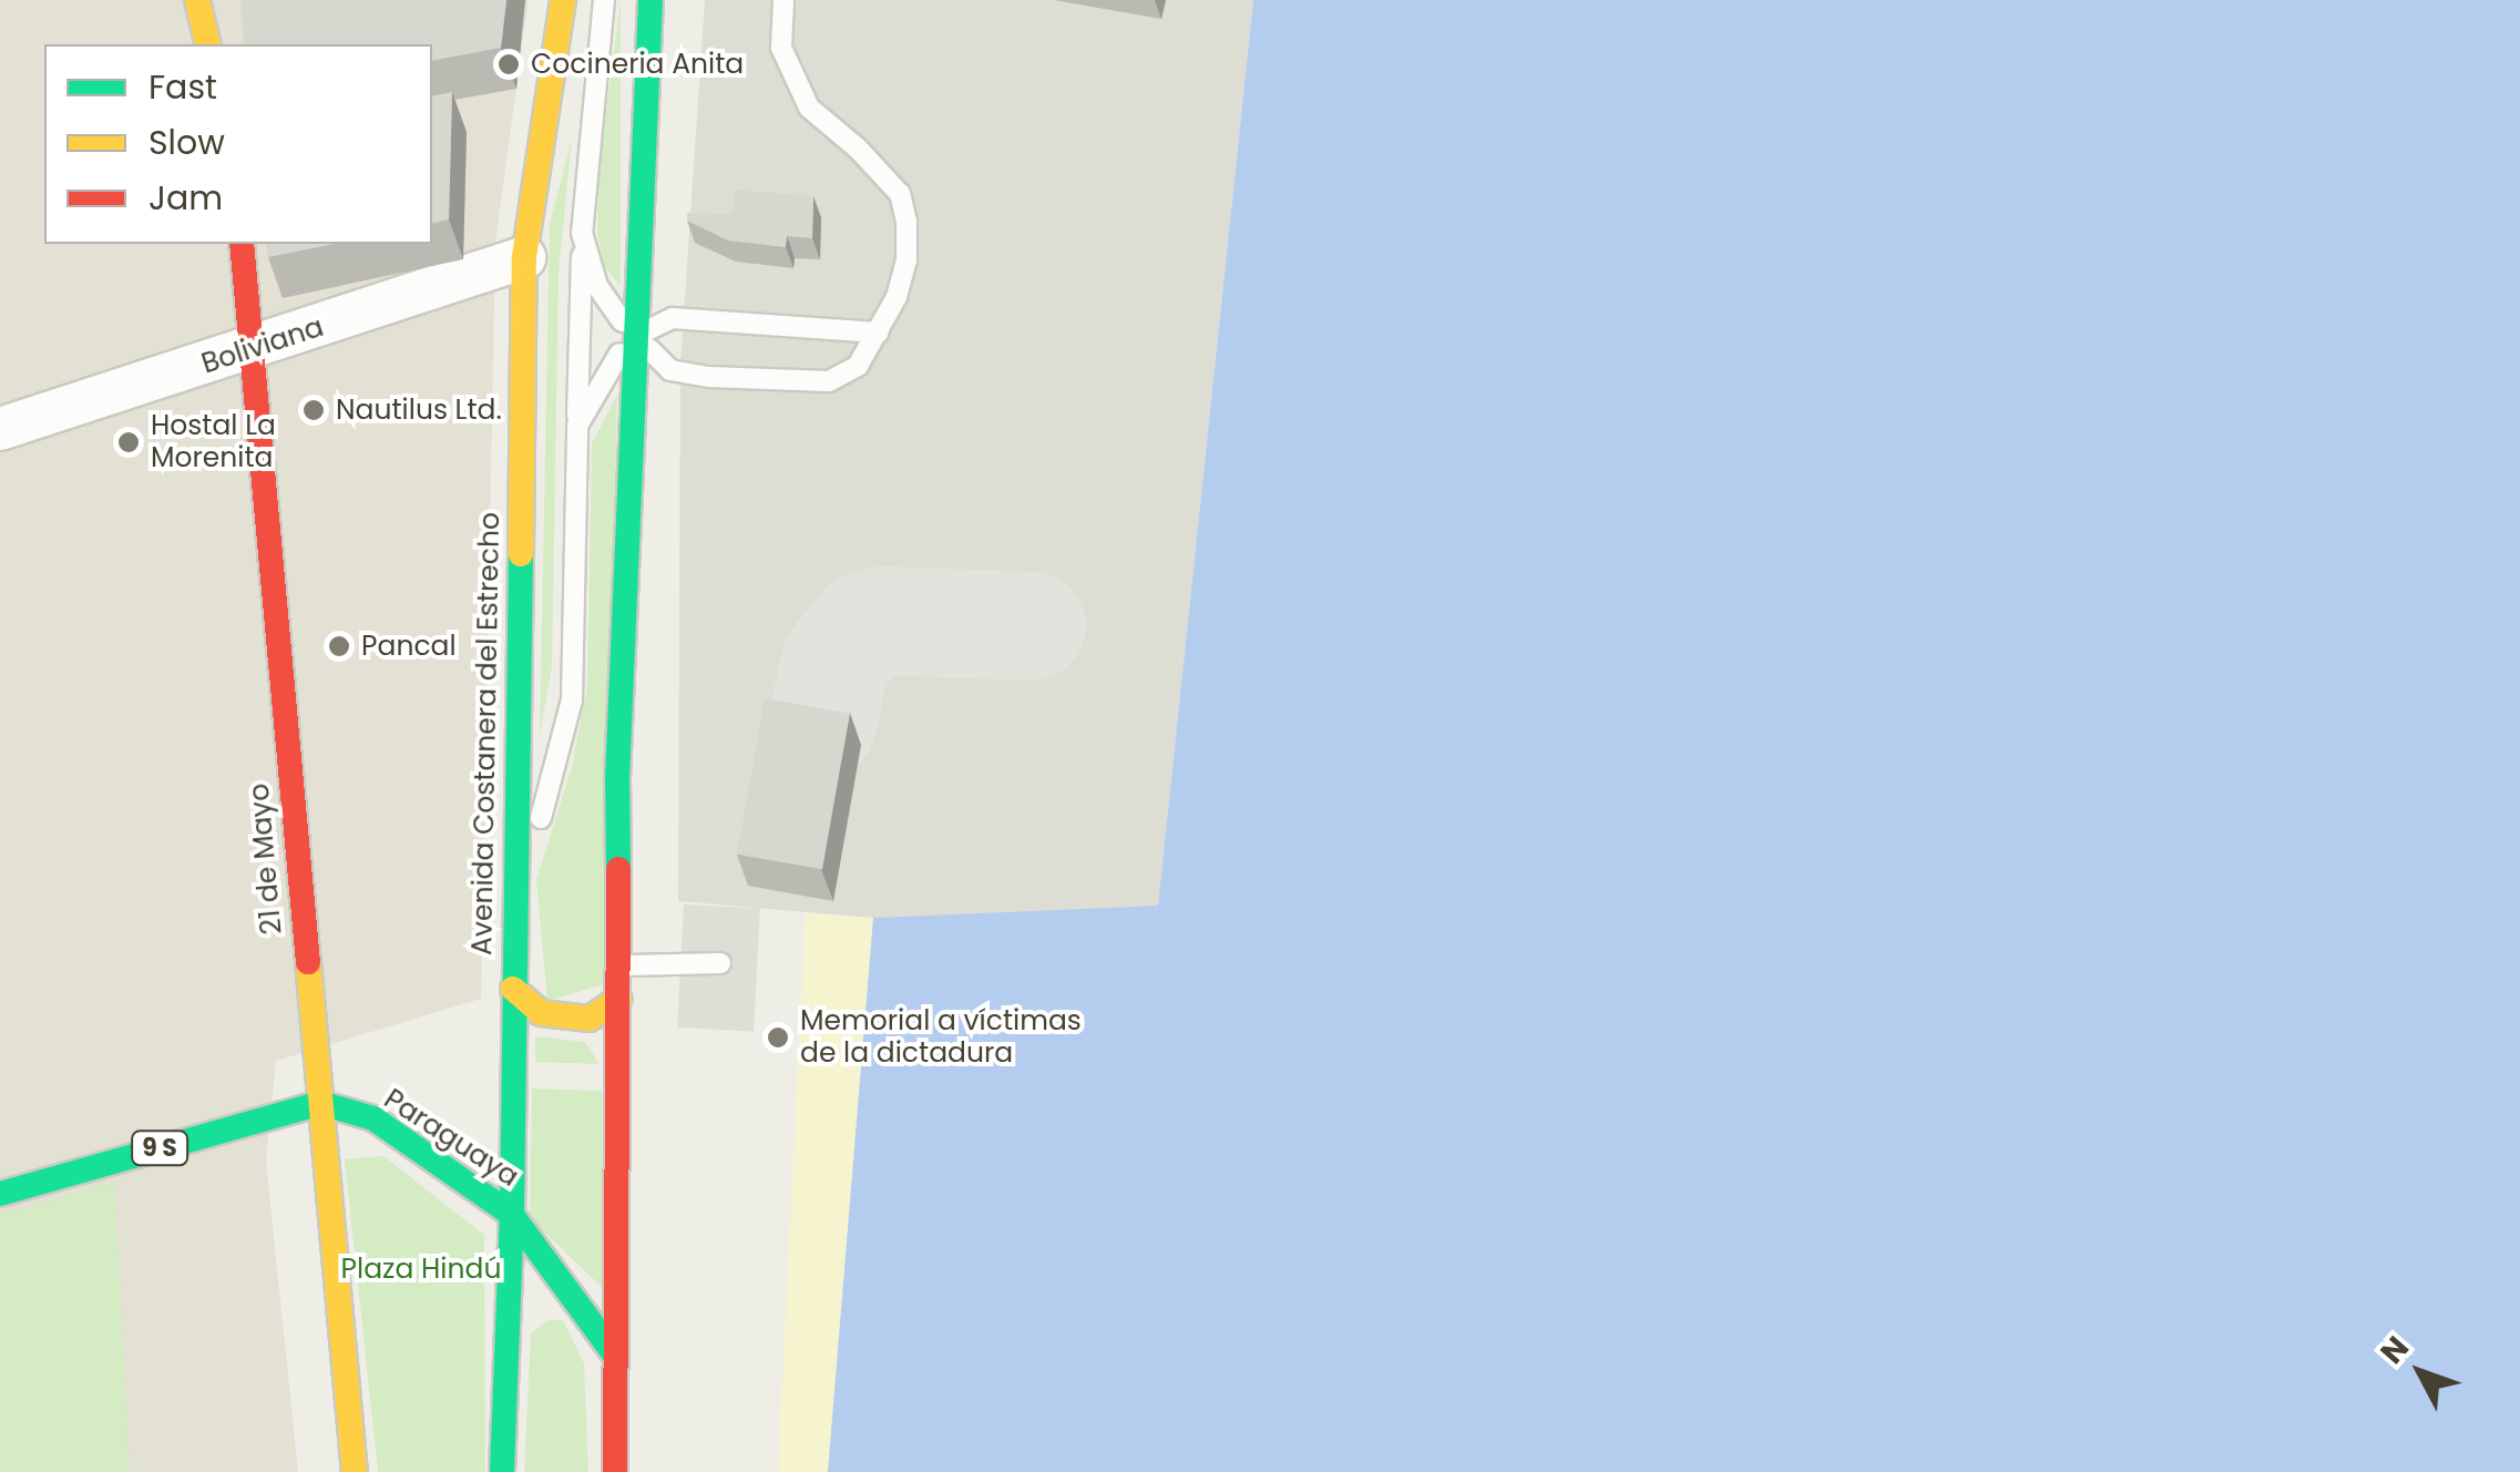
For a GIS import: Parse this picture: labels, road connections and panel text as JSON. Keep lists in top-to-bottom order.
{
  "streets": {
    "main road": [
      "Avenida Costanera del Estrecho",
      "21 de Mayo",
      "Paraguaya",
      "9 S"
    ],
    "street": ["Boliviana"]
  },
  "crossings": [
    ["Boliviana", "Avenida Costanera del Estrecho"],
    ["Boliviana", "21 de Mayo"],
    ["Avenida Costanera del Estrecho", "Paraguaya"],
    ["21 de Mayo", "Paraguaya"],
    ["21 de Mayo", "9 S"],
    ["Paraguaya", "9 S"]
  ],
  "parks": ["Plaza Hindú"],
  "places": [
    "Cocineria Anita",
    "Nautilus Ltd.",
    "Hostal La Morenita",
    "Pancal",
    "Memorial a víctimas de la dictadura"
  ],
  "legend": ["Fast", "Slow", "Jam"],
  "north": "top left"
}
